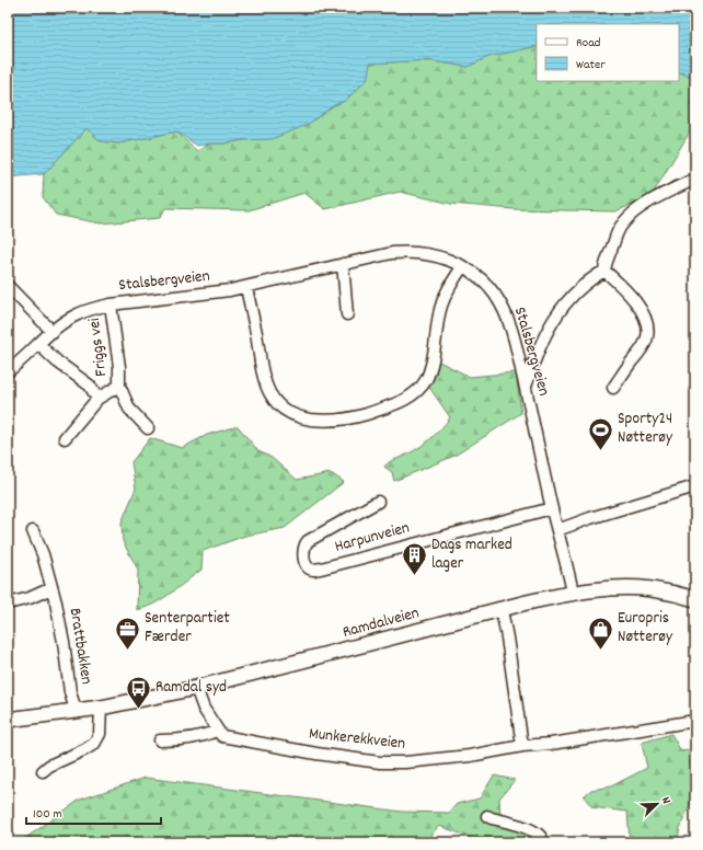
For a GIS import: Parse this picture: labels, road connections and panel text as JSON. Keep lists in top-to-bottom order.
{
  "streets": {
    "main road": ["Ramdalveien"],
    "street": [
      "Stalsbergveien",
      "Friggs vei",
      "Harpunveien",
      "Brattbakken",
      "Munkerekkveien"
    ]
  },
  "crossings": [
    ["Stalsbergveien", "Friggs vei"],
    ["Stalsbergveien", "Harpunveien"],
    ["Stalsbergveien", "Ramdalveien"],
    ["Ramdalveien", "Brattbakken"]
  ],
  "places": {
    "sports": ["Sporty24 Nøtterøy"],
    "building": ["Dags marked lager"],
    "office": ["Senterpartiet Færder"],
    "shop": ["Europris Nøtterøy"],
    "bus stop": ["Ramdal syd"]
  },
  "legend": ["Road", "Water"],
  "scale_bar": "100 m",
  "north": "top right"
}
